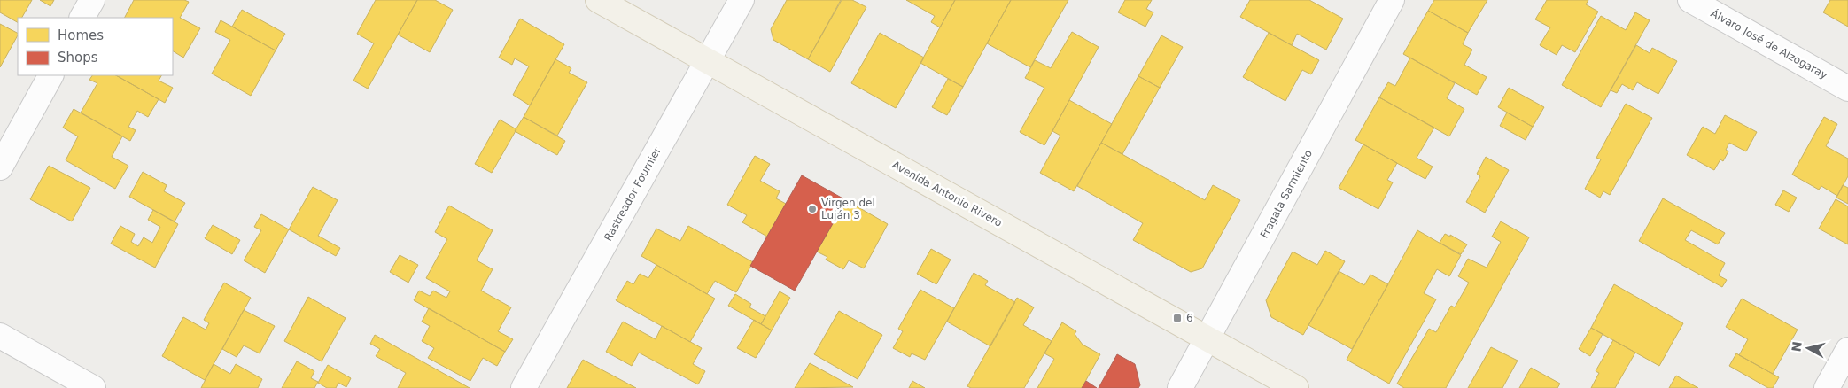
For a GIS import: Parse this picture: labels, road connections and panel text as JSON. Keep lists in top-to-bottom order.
{
  "streets": {
    "main road": ["Avenida Antonio Rivero"],
    "street": ["Álvaro José de Alzogaray", "Rastreador Fournier", "Fragata Sarmiento"]
  },
  "crossings": [
    ["Rastreador Fournier", "Avenida Antonio Rivero"],
    ["Avenida Antonio Rivero", "Fragata Sarmiento"]
  ],
  "places": {
    "other": ["Virgen del Luján 3"],
    "transit": ["6"]
  },
  "legend": ["Homes", "Shops"],
  "north": "left"
}
